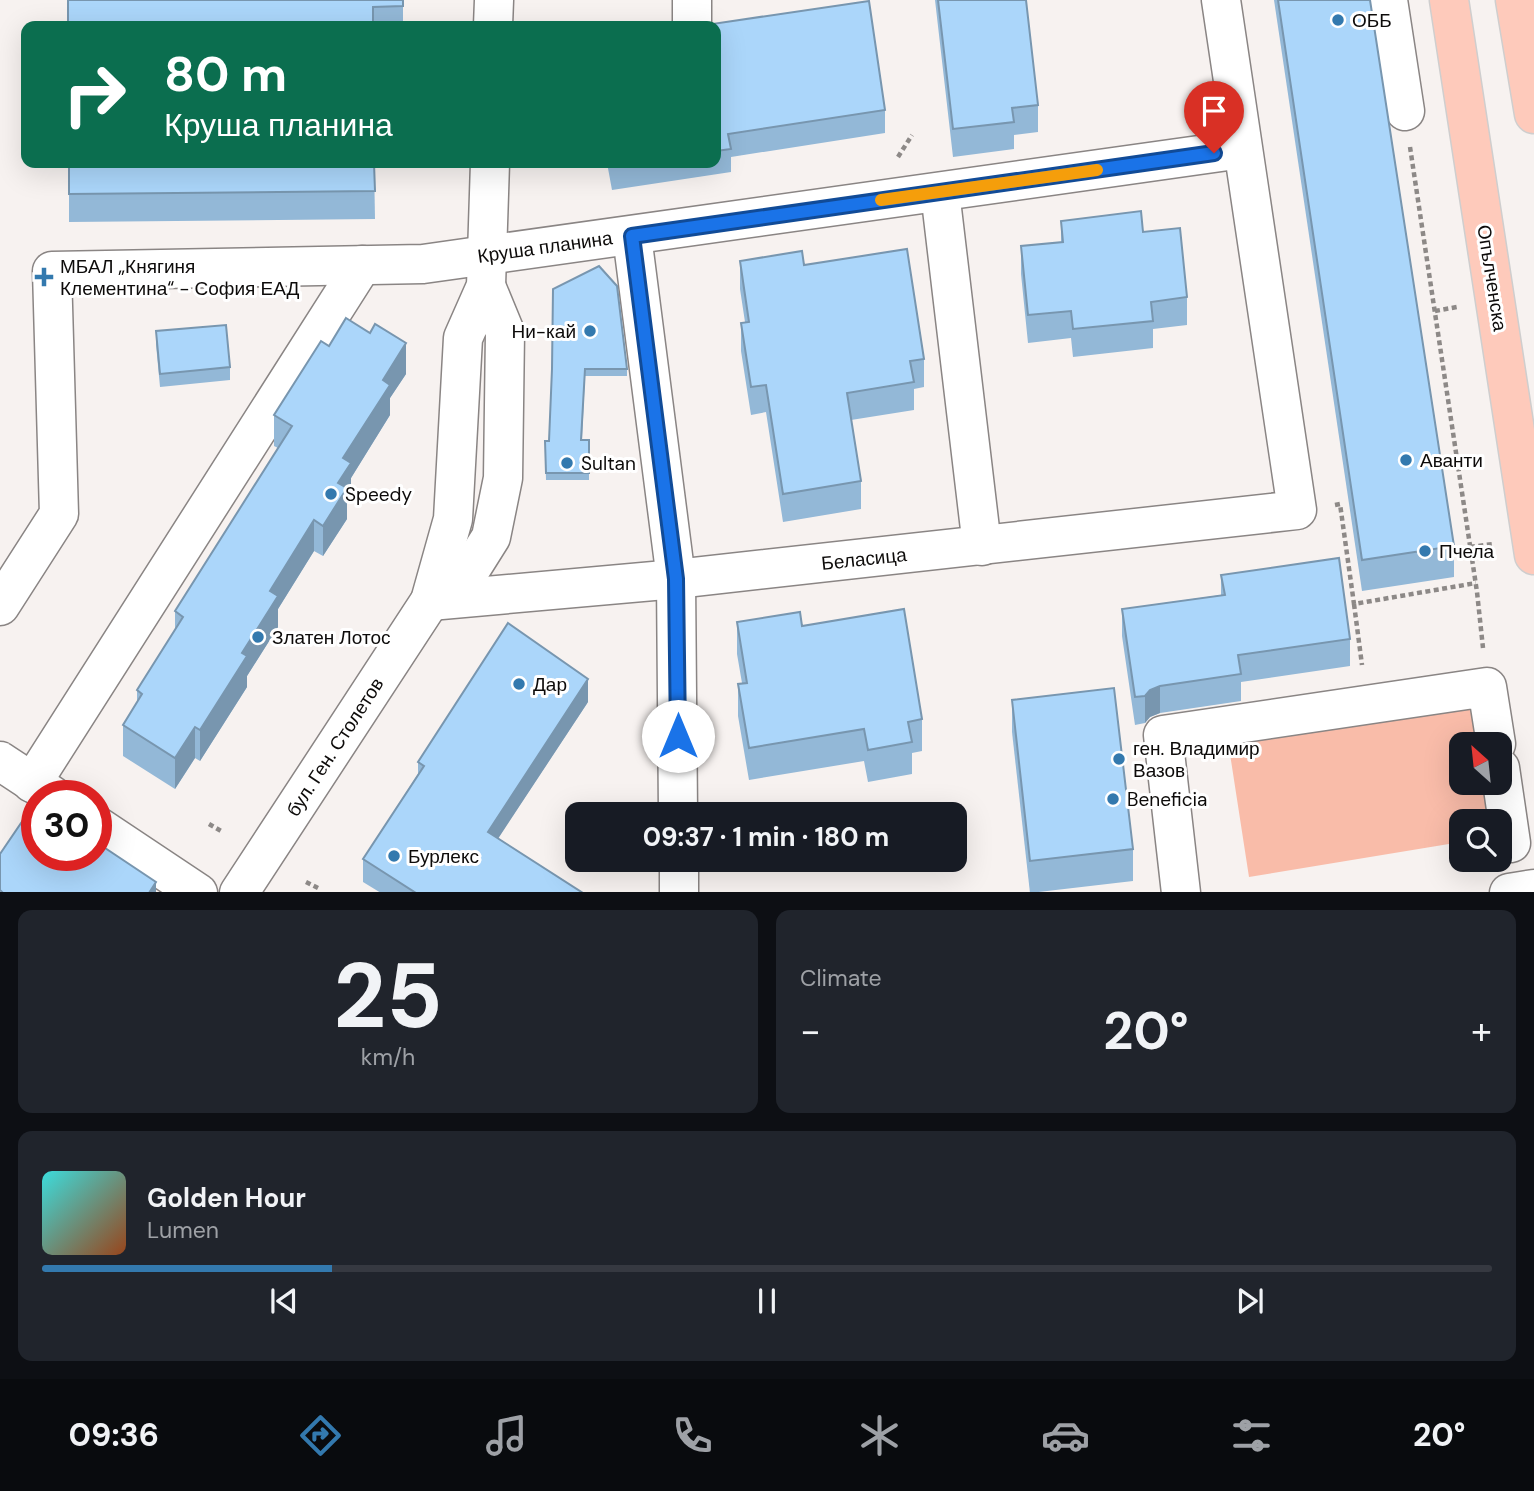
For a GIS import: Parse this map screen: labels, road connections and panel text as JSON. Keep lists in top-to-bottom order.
{
  "streets": {
    "main road": ["Опълченска"],
    "street": ["Круша планина", "Беласица", "бул. Ген. Столетов"]
  },
  "crossings": [
    ["Круша планина", "бул. Ген. Столетов"],
    ["Беласица", "бул. Ген. Столетов"]
  ],
  "places": {
    "other": [
      "ОББ",
      "Ни-кай",
      "Аванти",
      "Sultan",
      "Speedy",
      "Пчела",
      "Златен Лотос",
      "Дар",
      "ген. Владимир Вазов",
      "Beneficia",
      "Бурлекс"
    ],
    "health": ["МБАЛ „Княгиня Клементина“ - София ЕАД"]
  },
  "north": "top left",
  "page": {
    "turn": ["80 m", "Круша планина"],
    "limit": "30",
    "trip": "09:37 · 1 min · 180 m",
    "tile": [
      ["25", "km/h"],
      "Climate"
    ],
    "heat": ["−", "20°", "+"],
    "song": ["Golden Hour", "Lumen"],
    "tabs": ["09:36", "20°"]
  }
}
